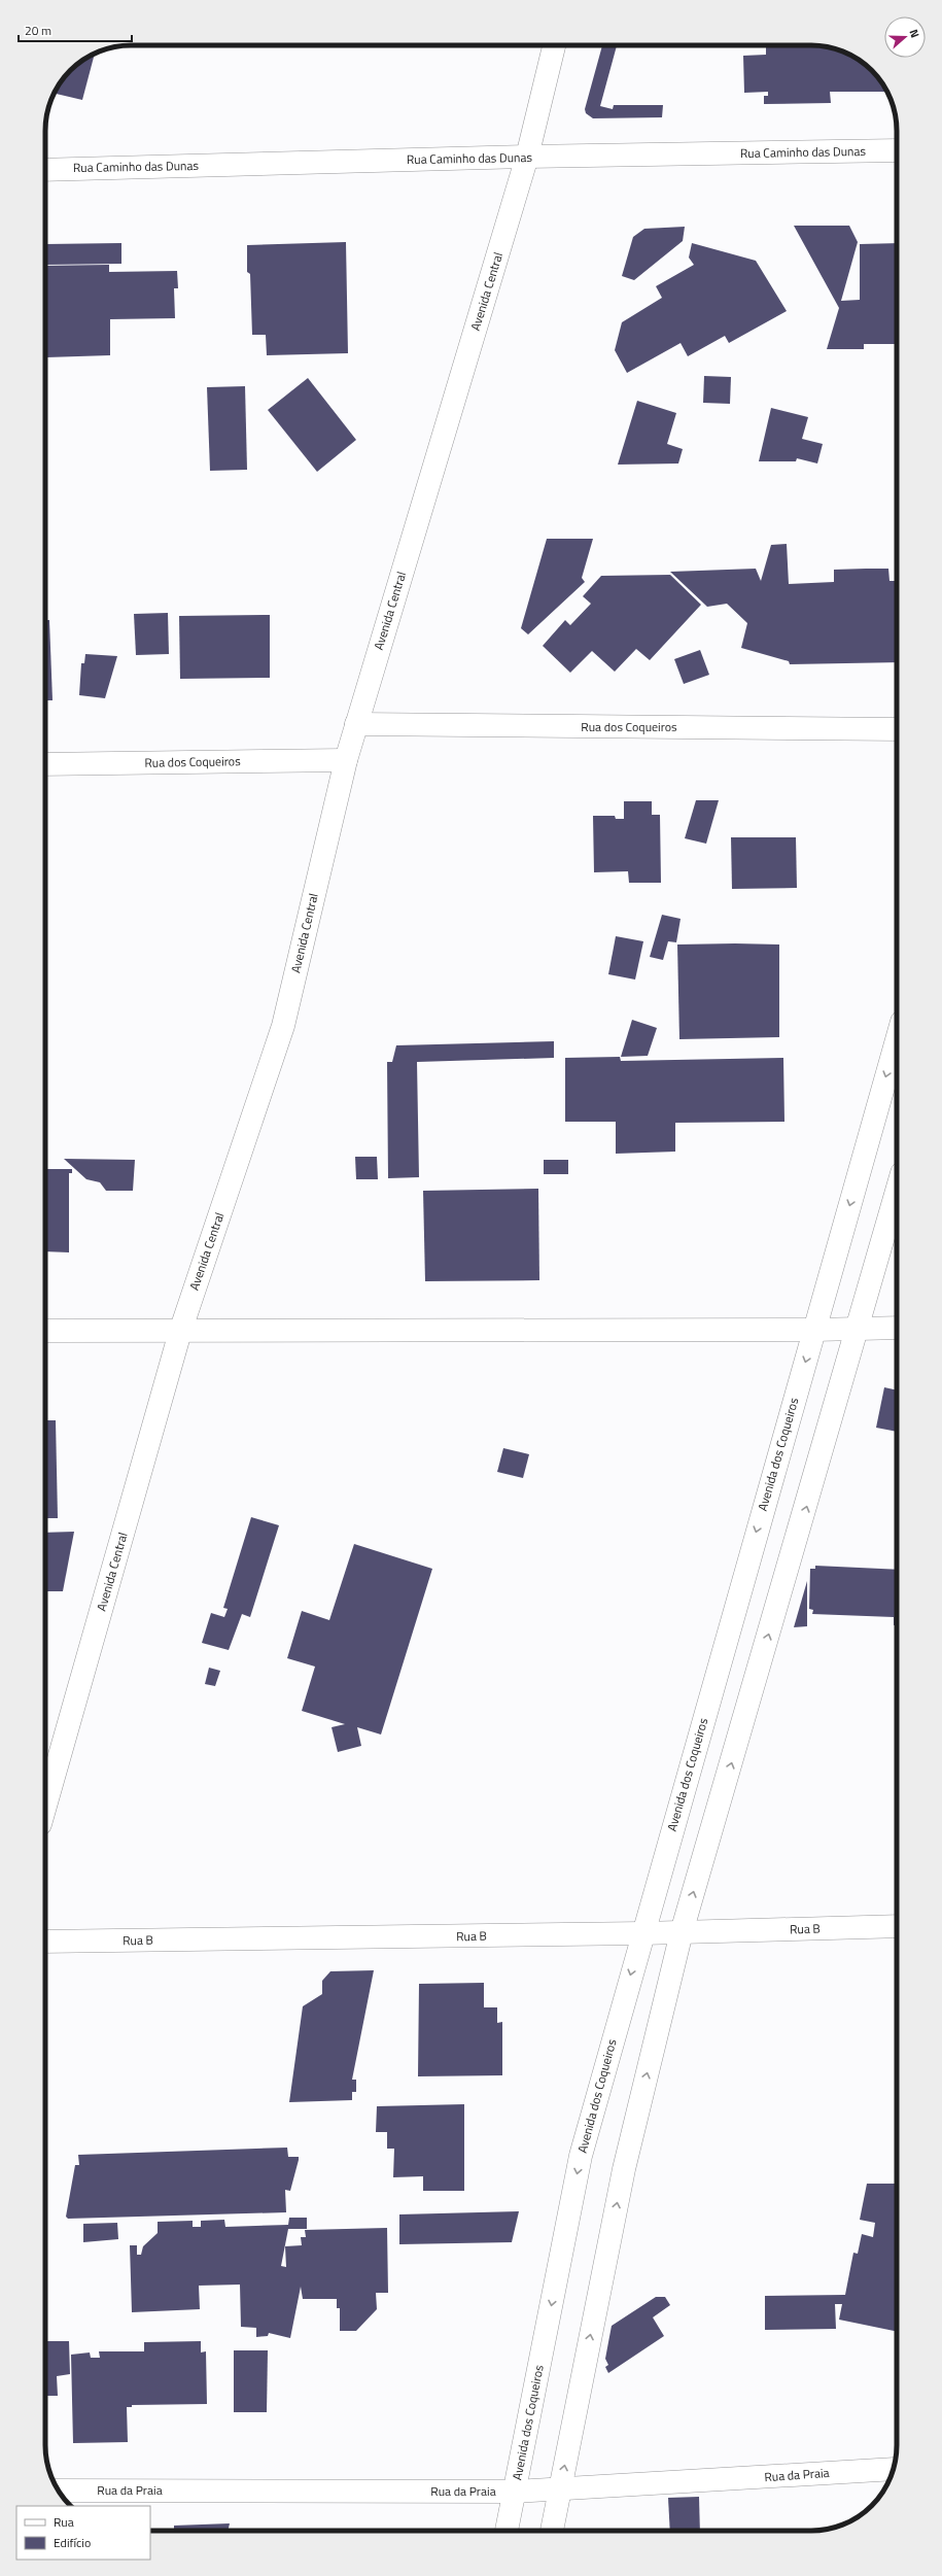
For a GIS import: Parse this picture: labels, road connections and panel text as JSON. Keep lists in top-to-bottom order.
{
  "streets": {
    "street": [
      "Rua Caminho das Dunas",
      "Avenida Central",
      "Rua dos Coqueiros",
      "Avenida dos Coqueiros",
      "Rua B",
      "Rua da Praia"
    ]
  },
  "crossings": [
    ["Rua Caminho das Dunas", "Avenida Central"],
    ["Avenida Central", "Rua dos Coqueiros"],
    ["Avenida dos Coqueiros", "Rua B"],
    ["Avenida dos Coqueiros", "Rua da Praia"]
  ],
  "legend": ["Rua", "Edifício"],
  "scale_bar": "20 m",
  "north": "right"
}
